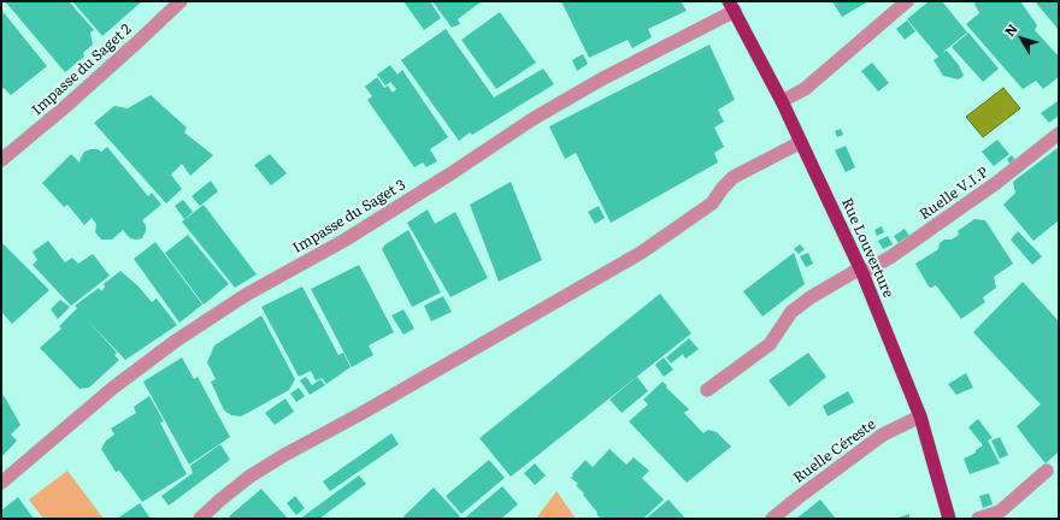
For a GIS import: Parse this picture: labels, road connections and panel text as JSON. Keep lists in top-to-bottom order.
{
  "streets": {
    "main road": ["Rue Louverture"],
    "street": [
      "Impasse du Saget 2",
      "Ruelle V.I.P",
      "Impasse du Saget 3",
      "Ruelle Céreste"
    ]
  },
  "crossings": [
    ["Ruelle V.I.P", "Rue Louverture"],
    ["Impasse du Saget 3", "Rue Louverture"],
    ["Rue Louverture", "Ruelle Céreste"]
  ],
  "north": "top left"
}
